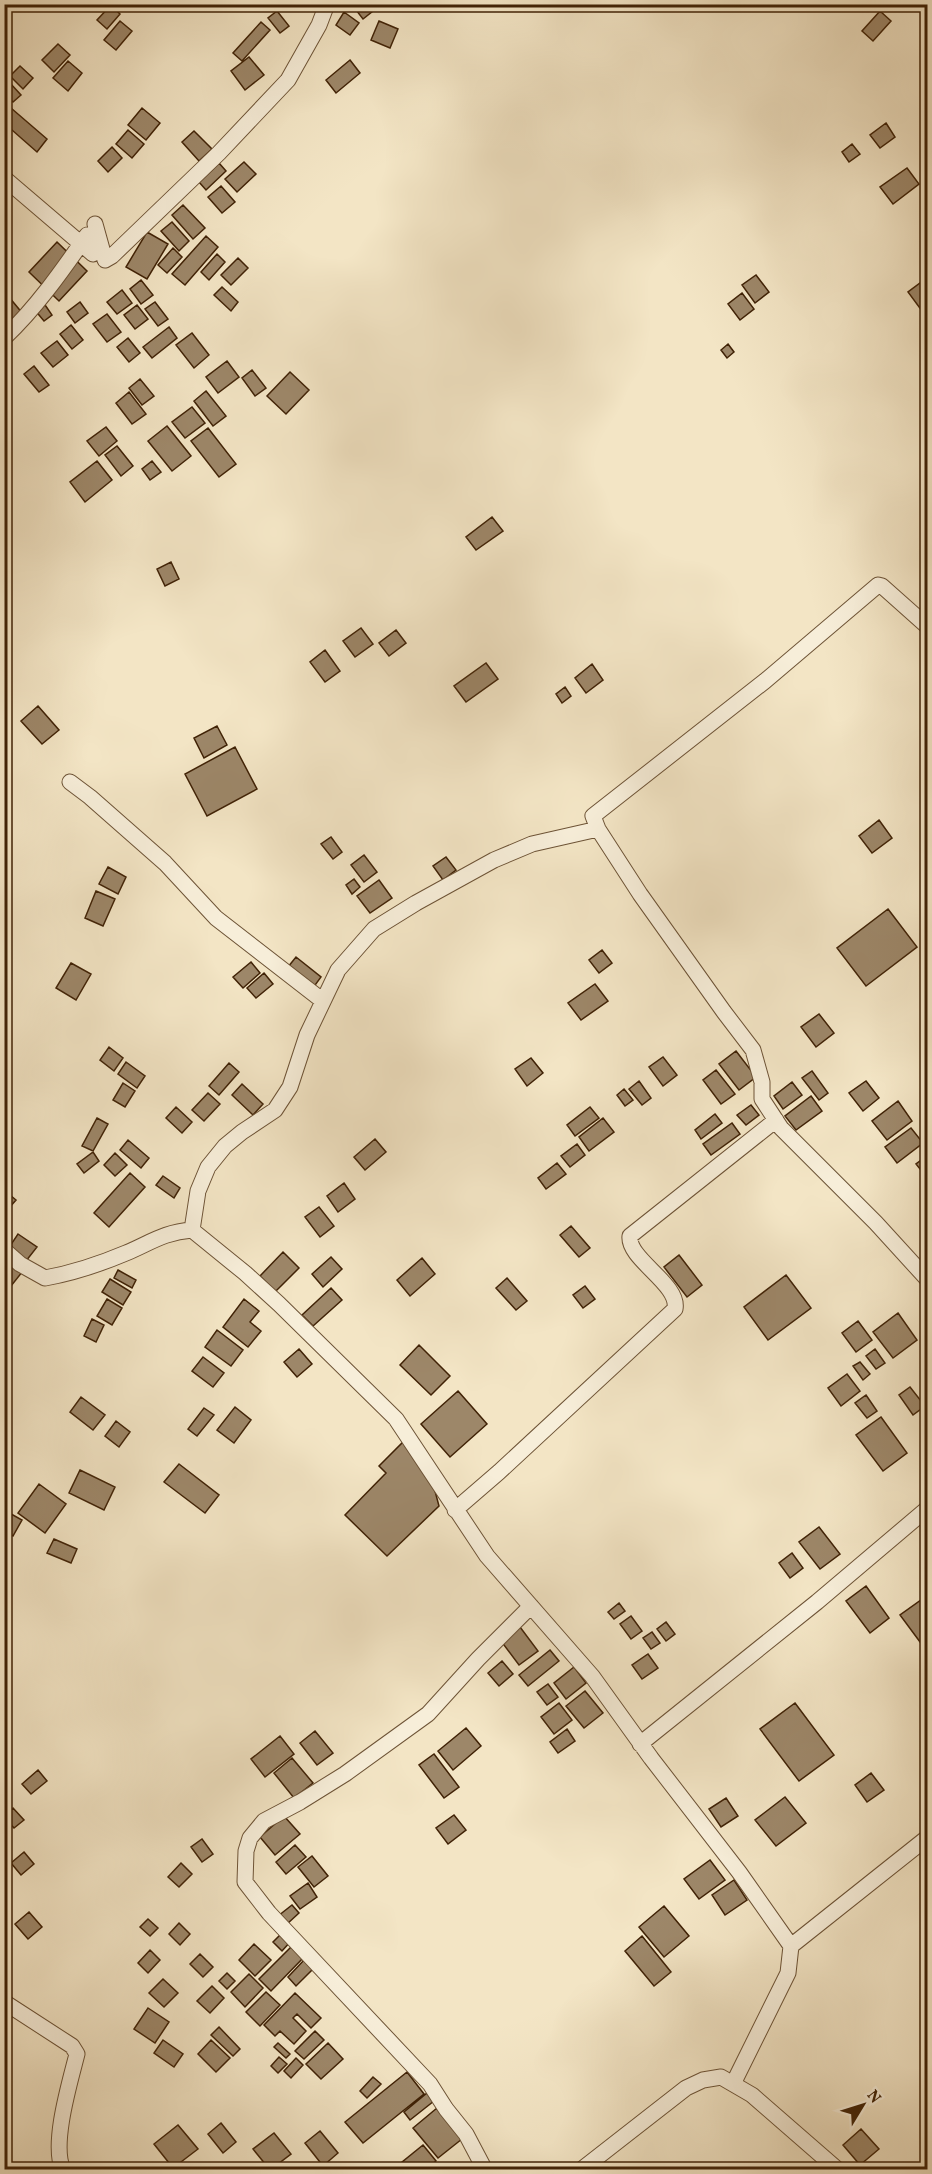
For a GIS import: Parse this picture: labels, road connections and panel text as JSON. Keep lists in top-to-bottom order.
{
  "north": "top right"
}
